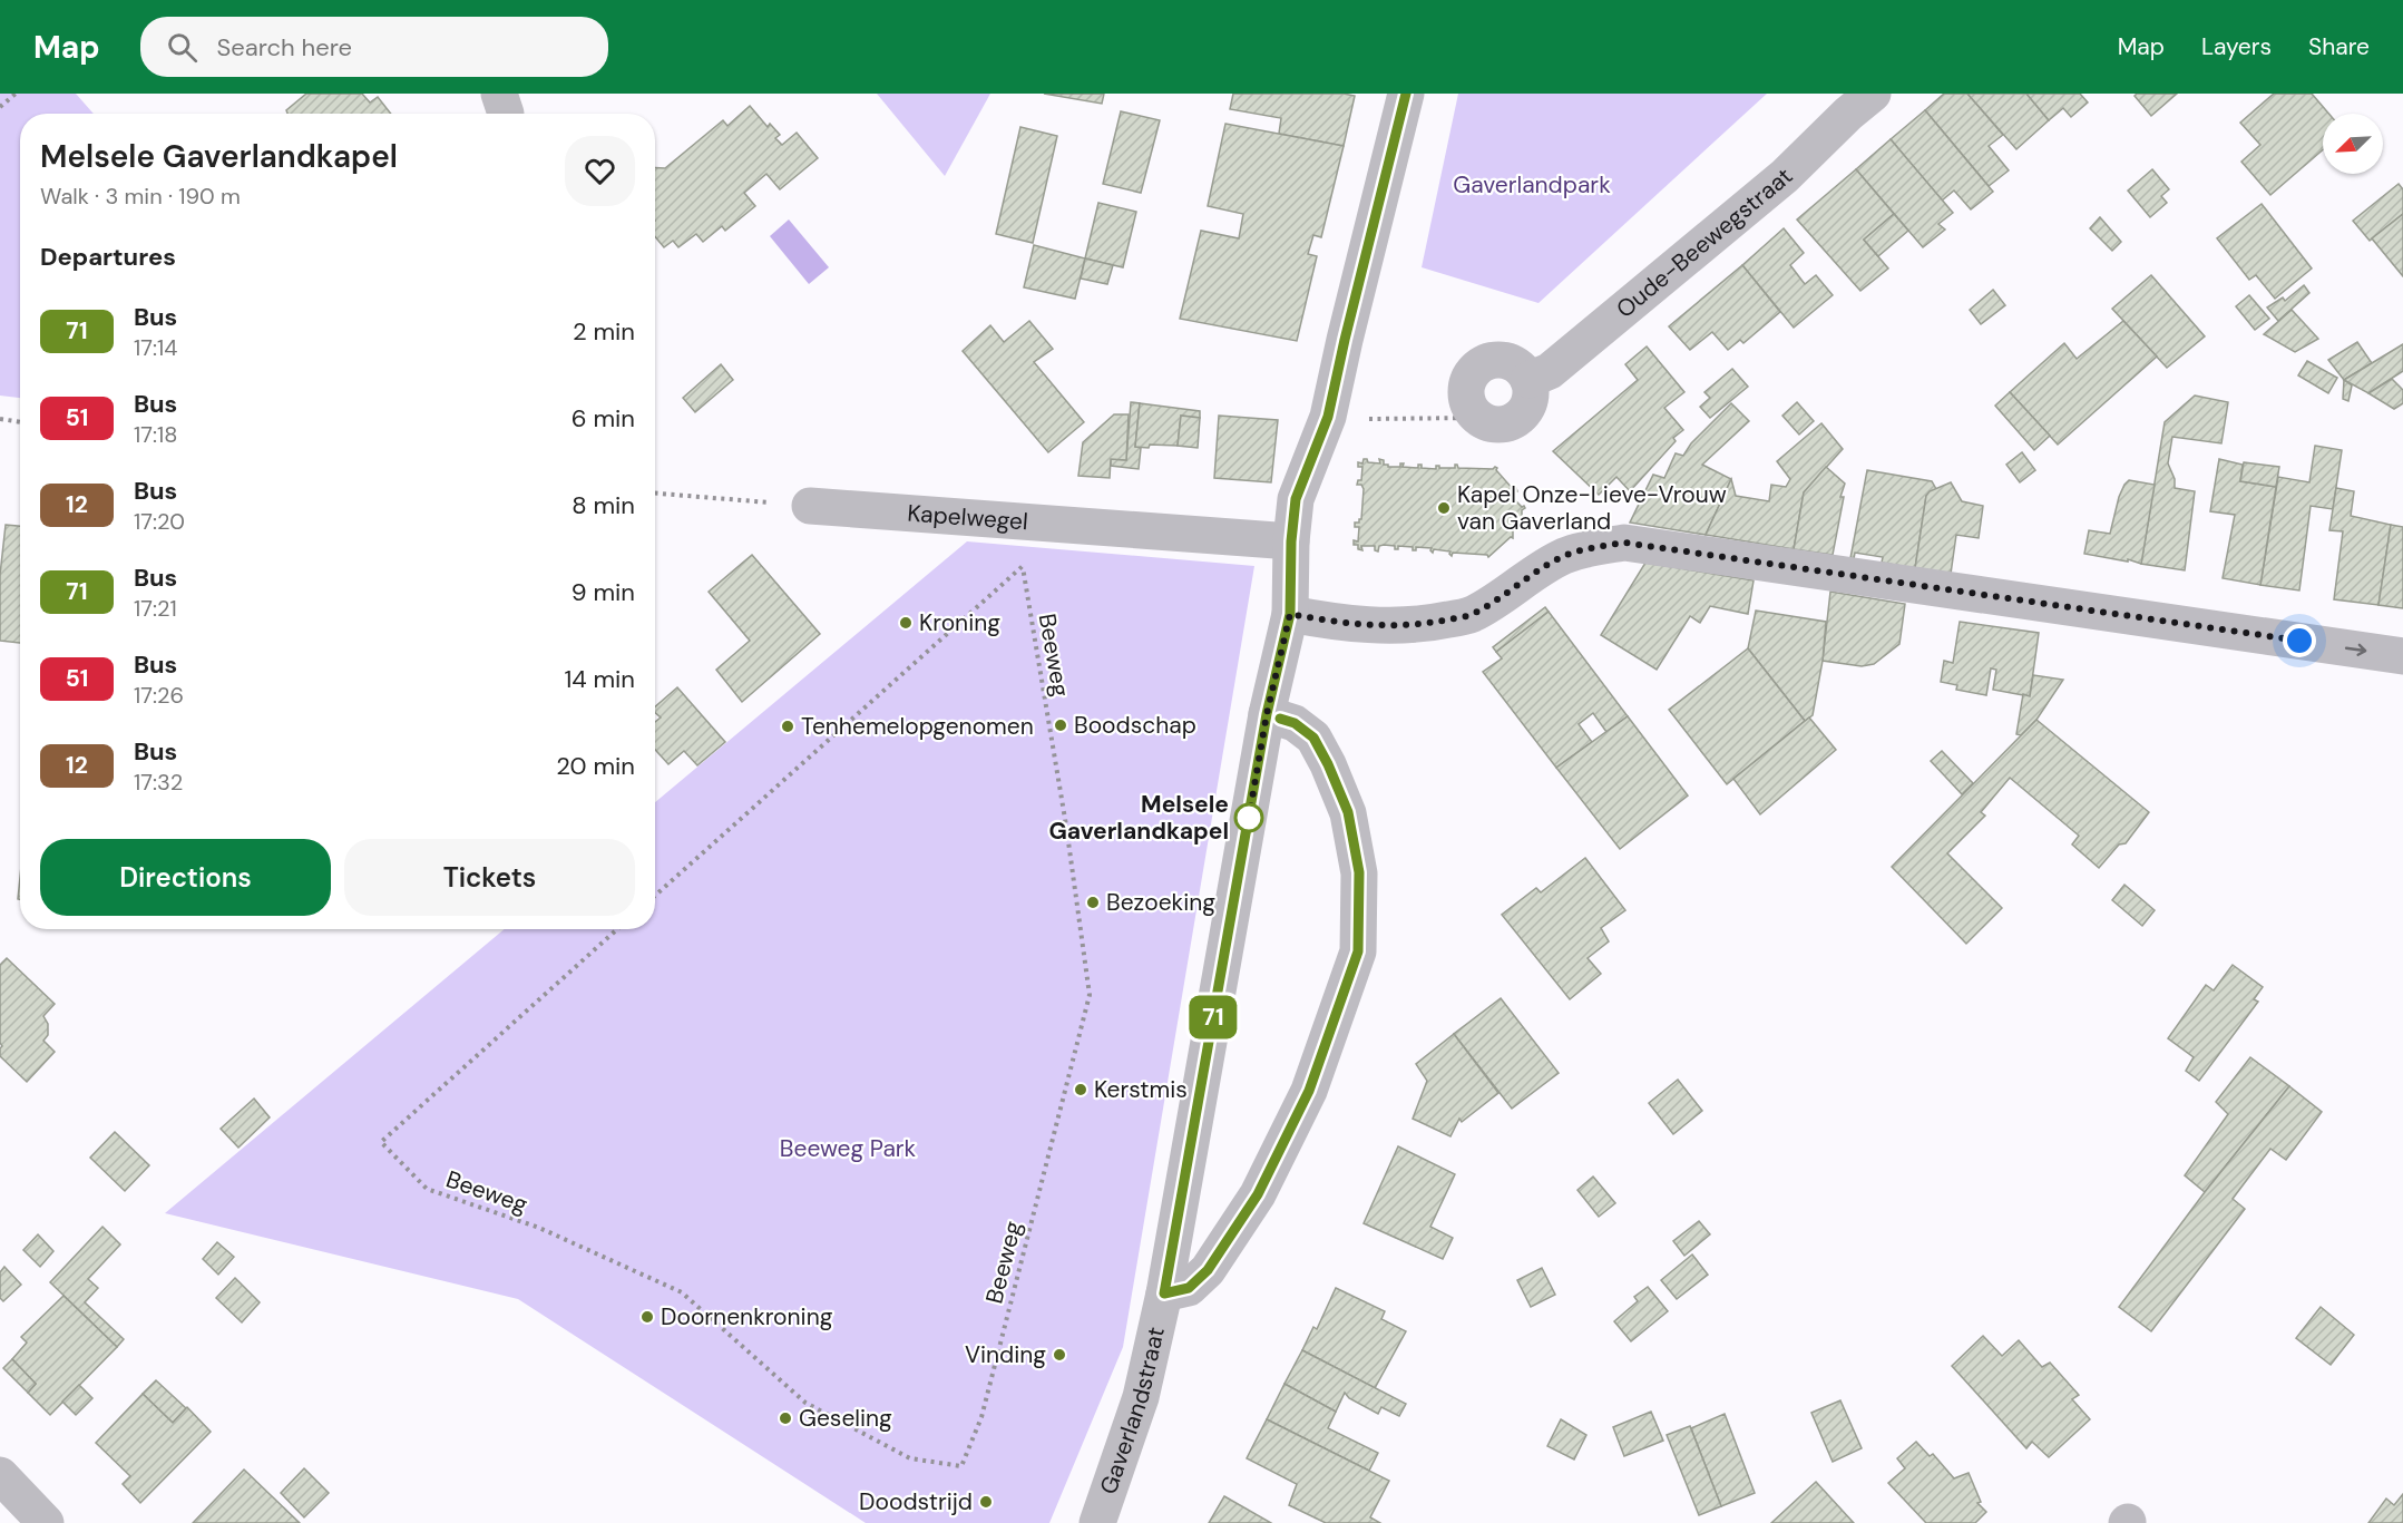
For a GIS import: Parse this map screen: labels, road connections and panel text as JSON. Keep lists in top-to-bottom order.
{
  "streets": {
    "street": ["Oude-Beewegstraat", "Kapelwegel", "Gaverlandstraat"],
    "path": ["Beeweg"]
  },
  "crossings": [
    ["Kapelwegel", "Gaverlandstraat"]
  ],
  "parks": ["Gaverlandpark", "Beeweg Park"],
  "places": [
    "Kapel Onze-Lieve-Vrouw van Gaverland",
    "Kroning",
    "Boodschap",
    "Tenhemelopgenomen",
    "Melsele Gaverlandkapel",
    "Bezoeking",
    "Kerstmis",
    "Doornenkroning",
    "Vinding",
    "Geseling",
    "Doodstrijd"
  ],
  "lines": ["bus line 71"],
  "north": "bottom left",
  "page": {
    "header": "Map",
    "search": "Search here",
    "nav": ["Map", "Layers", "Share"],
    "on_map": "71",
    "heading": [
      ["Melsele Gaverlandkapel", "Walk · 3 min · 190 m"],
      "Departures"
    ],
    "list": [
      {
        "mark": "71",
        "name": "Bus",
        "note": "17:14",
        "value": "2 min"
      },
      {
        "mark": "51",
        "name": "Bus",
        "note": "17:18",
        "value": "6 min"
      },
      {
        "mark": "12",
        "name": "Bus",
        "note": "17:20",
        "value": "8 min"
      },
      {
        "mark": "71",
        "name": "Bus",
        "note": "17:21",
        "value": "9 min"
      },
      {
        "mark": "51",
        "name": "Bus",
        "note": "17:26",
        "value": "14 min"
      },
      {
        "mark": "12",
        "name": "Bus",
        "note": "17:32",
        "value": "20 min"
      }
    ],
    "buttons": ["Directions", "Tickets"]
  }
}
